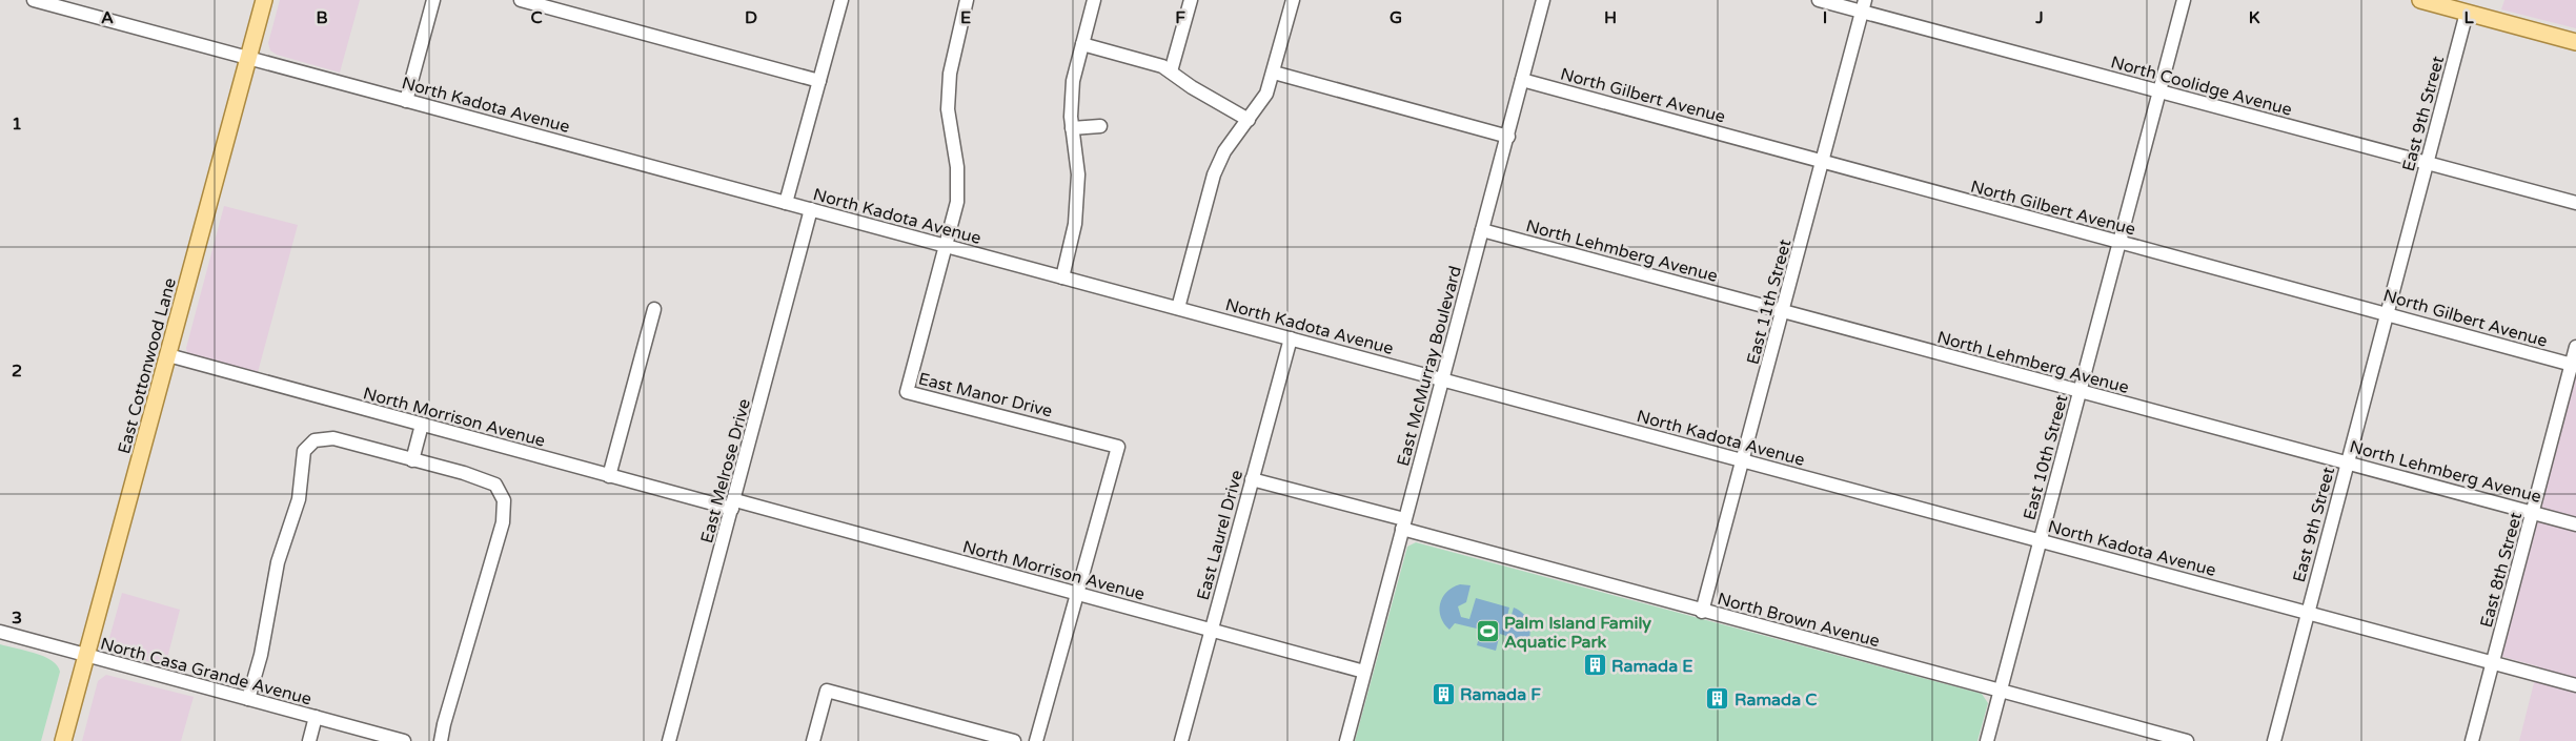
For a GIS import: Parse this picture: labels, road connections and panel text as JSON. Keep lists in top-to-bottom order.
{
  "streets": {
    "main road": ["East Cottonwood Lane"],
    "street": [
      "North Coolidge Avenue",
      "North Gilbert Avenue",
      "North Kadota Avenue",
      "East 9th Street",
      "North Lehmberg Avenue",
      "East 11th Street",
      "East McMurray Boulevard",
      "East Manor Drive",
      "North Morrison Avenue",
      "East 10th Street",
      "East Melrose Drive",
      "East Laurel Drive",
      "East 8th Street",
      "North Brown Avenue",
      "North Casa Grande Avenue"
    ]
  },
  "crossings": [
    ["North Coolidge Avenue", "East 9th Street"],
    ["North Coolidge Avenue", "East 11th Street"],
    ["North Coolidge Avenue", "East 10th Street"],
    ["North Gilbert Avenue", "East 9th Street"],
    ["North Gilbert Avenue", "East 11th Street"],
    ["North Gilbert Avenue", "East McMurray Boulevard"],
    ["North Gilbert Avenue", "East 10th Street"],
    ["North Gilbert Avenue", "East 8th Street"],
    ["North Kadota Avenue", "East 9th Street"],
    ["North Kadota Avenue", "East 11th Street"],
    ["North Kadota Avenue", "East Cottonwood Lane"],
    ["North Kadota Avenue", "East McMurray Boulevard"],
    ["North Kadota Avenue", "East Manor Drive"],
    ["North Kadota Avenue", "East 10th Street"],
    ["North Kadota Avenue", "East Melrose Drive"],
    ["North Kadota Avenue", "East Laurel Drive"],
    ["North Kadota Avenue", "East 8th Street"],
    ["East 9th Street", "North Lehmberg Avenue"],
    ["North Lehmberg Avenue", "East 11th Street"],
    ["North Lehmberg Avenue", "East McMurray Boulevard"],
    ["North Lehmberg Avenue", "East 10th Street"],
    ["North Lehmberg Avenue", "East 8th Street"],
    ["East 11th Street", "North Brown Avenue"],
    ["East Cottonwood Lane", "North Morrison Avenue"],
    ["East Cottonwood Lane", "North Casa Grande Avenue"],
    ["East McMurray Boulevard", "North Morrison Avenue"],
    ["East McMurray Boulevard", "North Brown Avenue"],
    ["East Manor Drive", "North Morrison Avenue"],
    ["North Morrison Avenue", "East Melrose Drive"],
    ["North Morrison Avenue", "East Laurel Drive"],
    ["East 10th Street", "North Brown Avenue"],
    ["East Laurel Drive", "North Brown Avenue"]
  ],
  "places": {
    "sports": ["Palm Island Family Aquatic Park"],
    "building": ["Ramada E", "Ramada F", "Ramada C"]
  },
  "grid": {
    "columns": [
      "A",
      "B",
      "C",
      "D",
      "E",
      "F",
      "G",
      "H",
      "I",
      "J",
      "K",
      "L"
    ],
    "rows": ["1", "2", "3"]
  }
}
